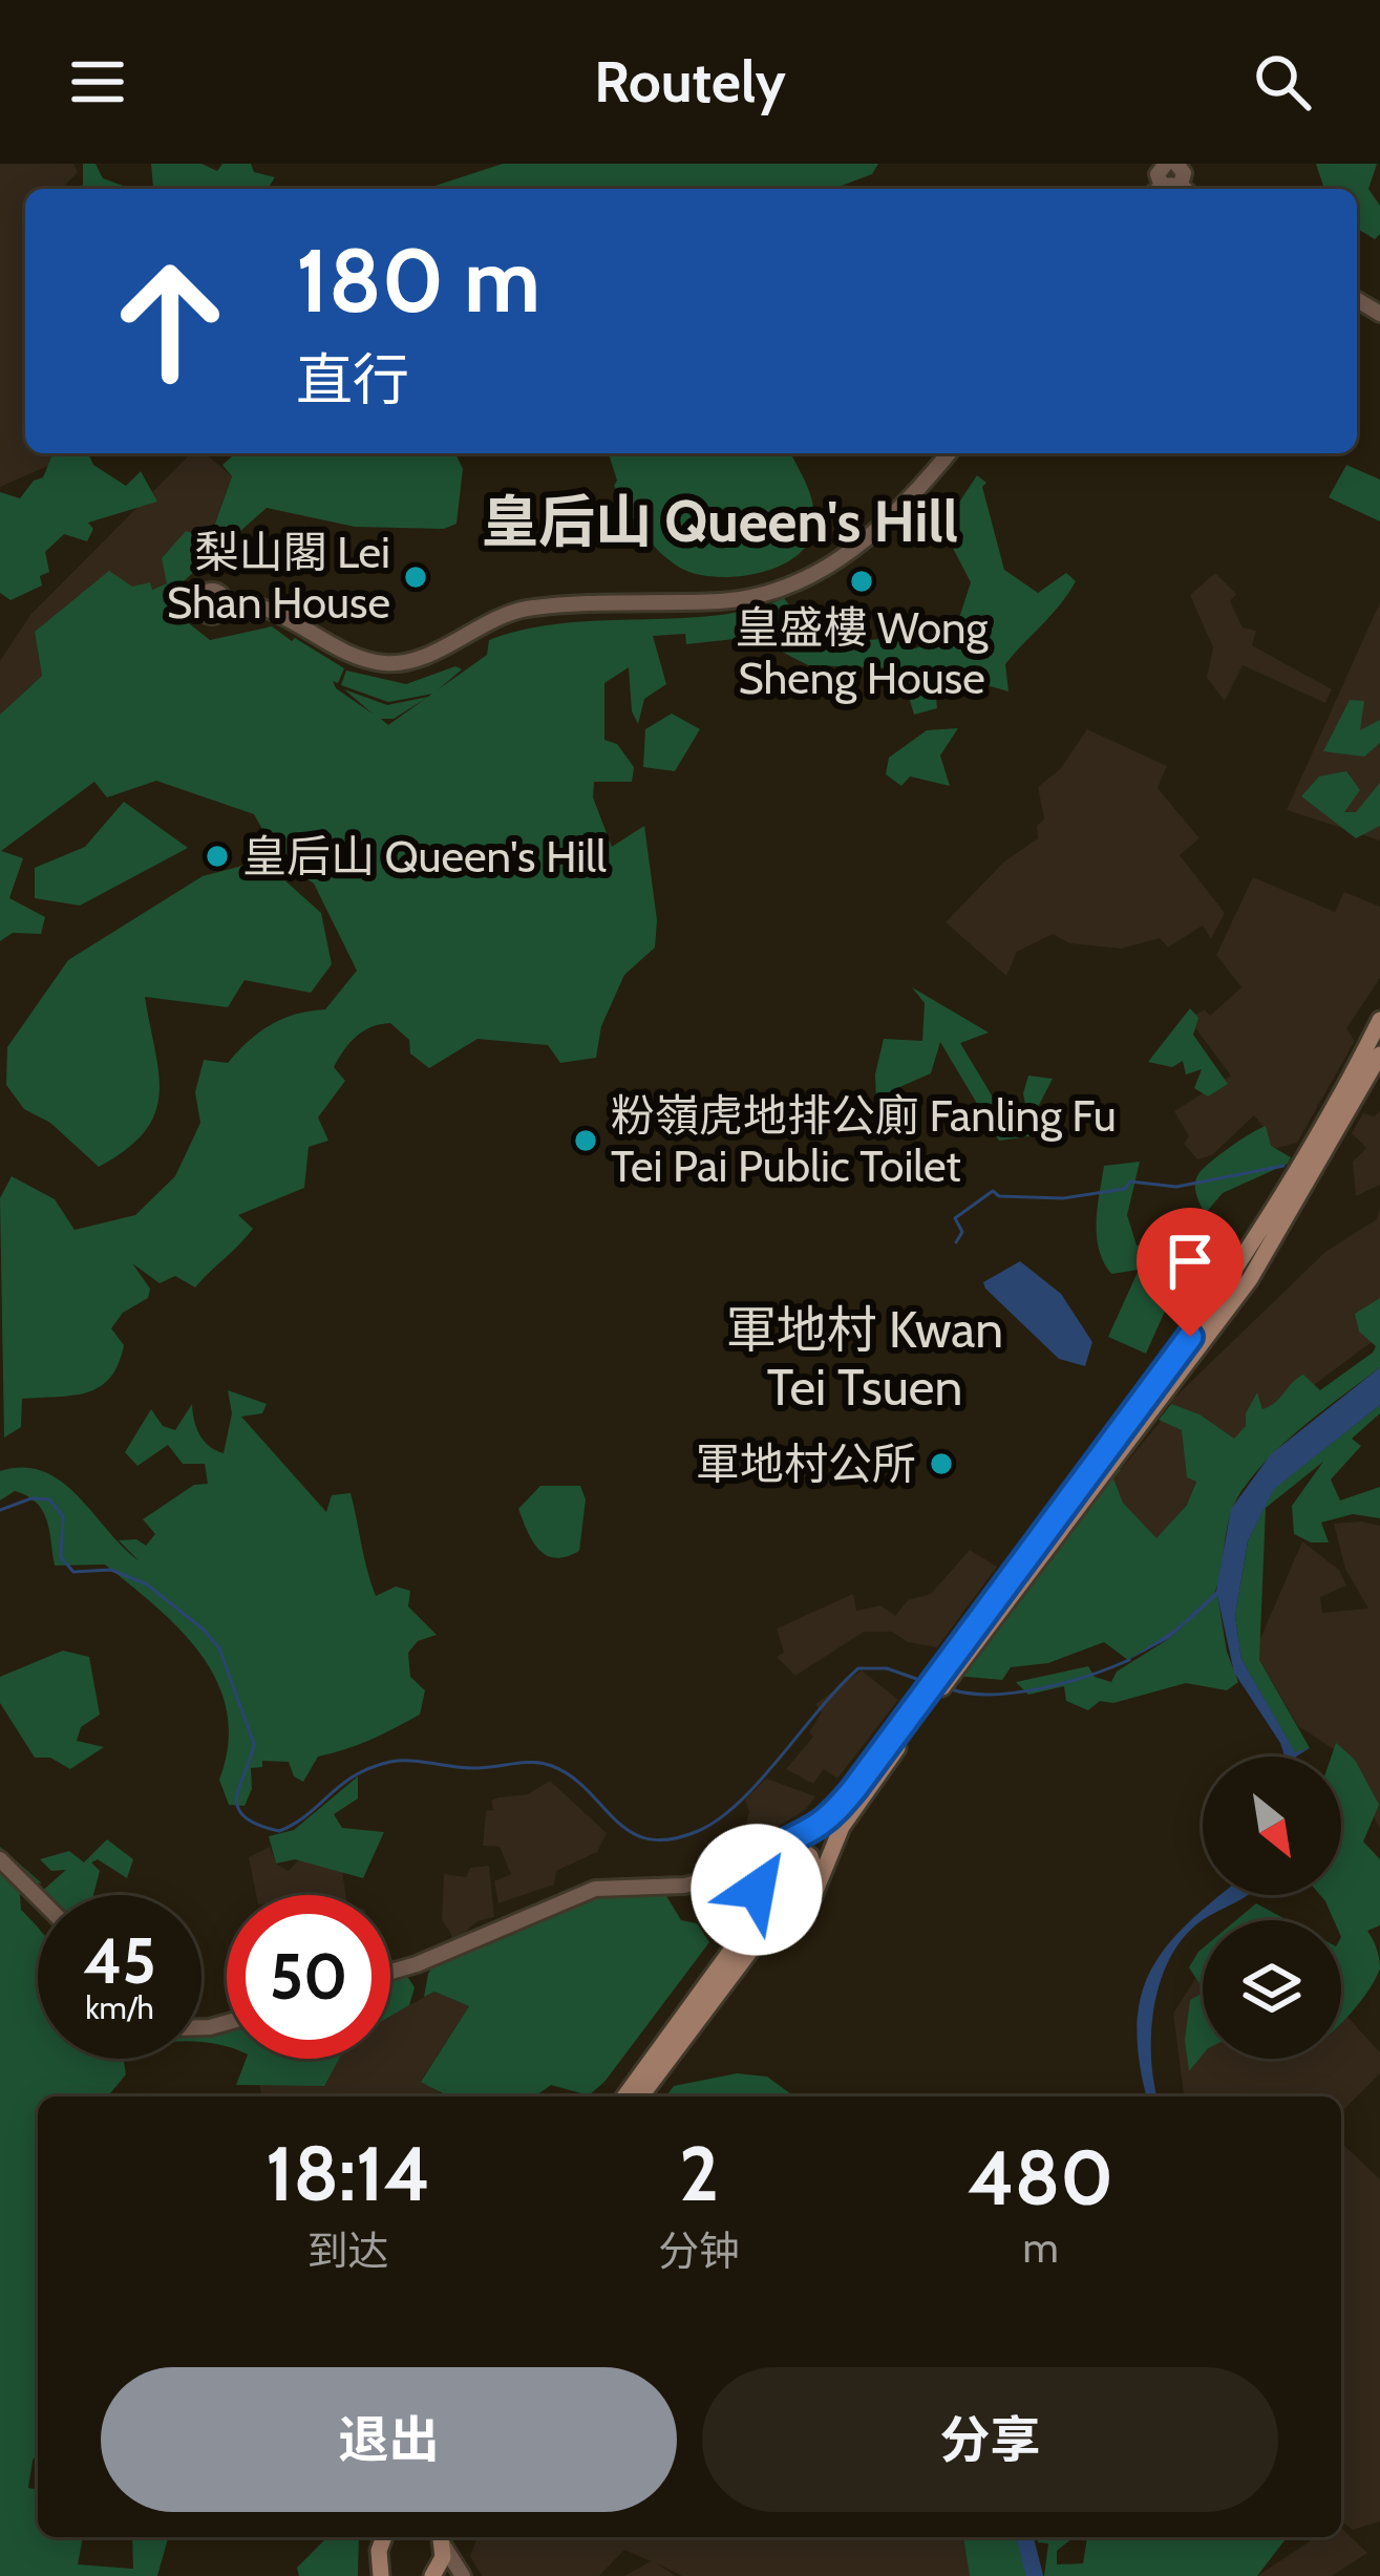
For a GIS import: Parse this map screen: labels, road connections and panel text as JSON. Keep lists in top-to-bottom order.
{
  "districts": ["皇后山 Queen's Hill", "軍地村 Kwan Tei Tsuen"],
  "places": [
    "梨山閣 Lei Shan House",
    "皇盛樓 Wong Sheng House",
    "皇后山 Queen's Hill",
    "粉嶺虎地排公廁 Fanling Fu Tei Pai Public Toilet",
    "軍地村公所"
  ],
  "north": "bottom right",
  "page": {
    "header": "Routely",
    "turn": ["180 m", "直行"],
    "speed": "45 km/h",
    "limit": "50",
    "eta": [
      "18:14",
      "到达",
      "2",
      "分钟",
      "480",
      "m"
    ],
    "buttons": ["退出", "分享"]
  }
}
